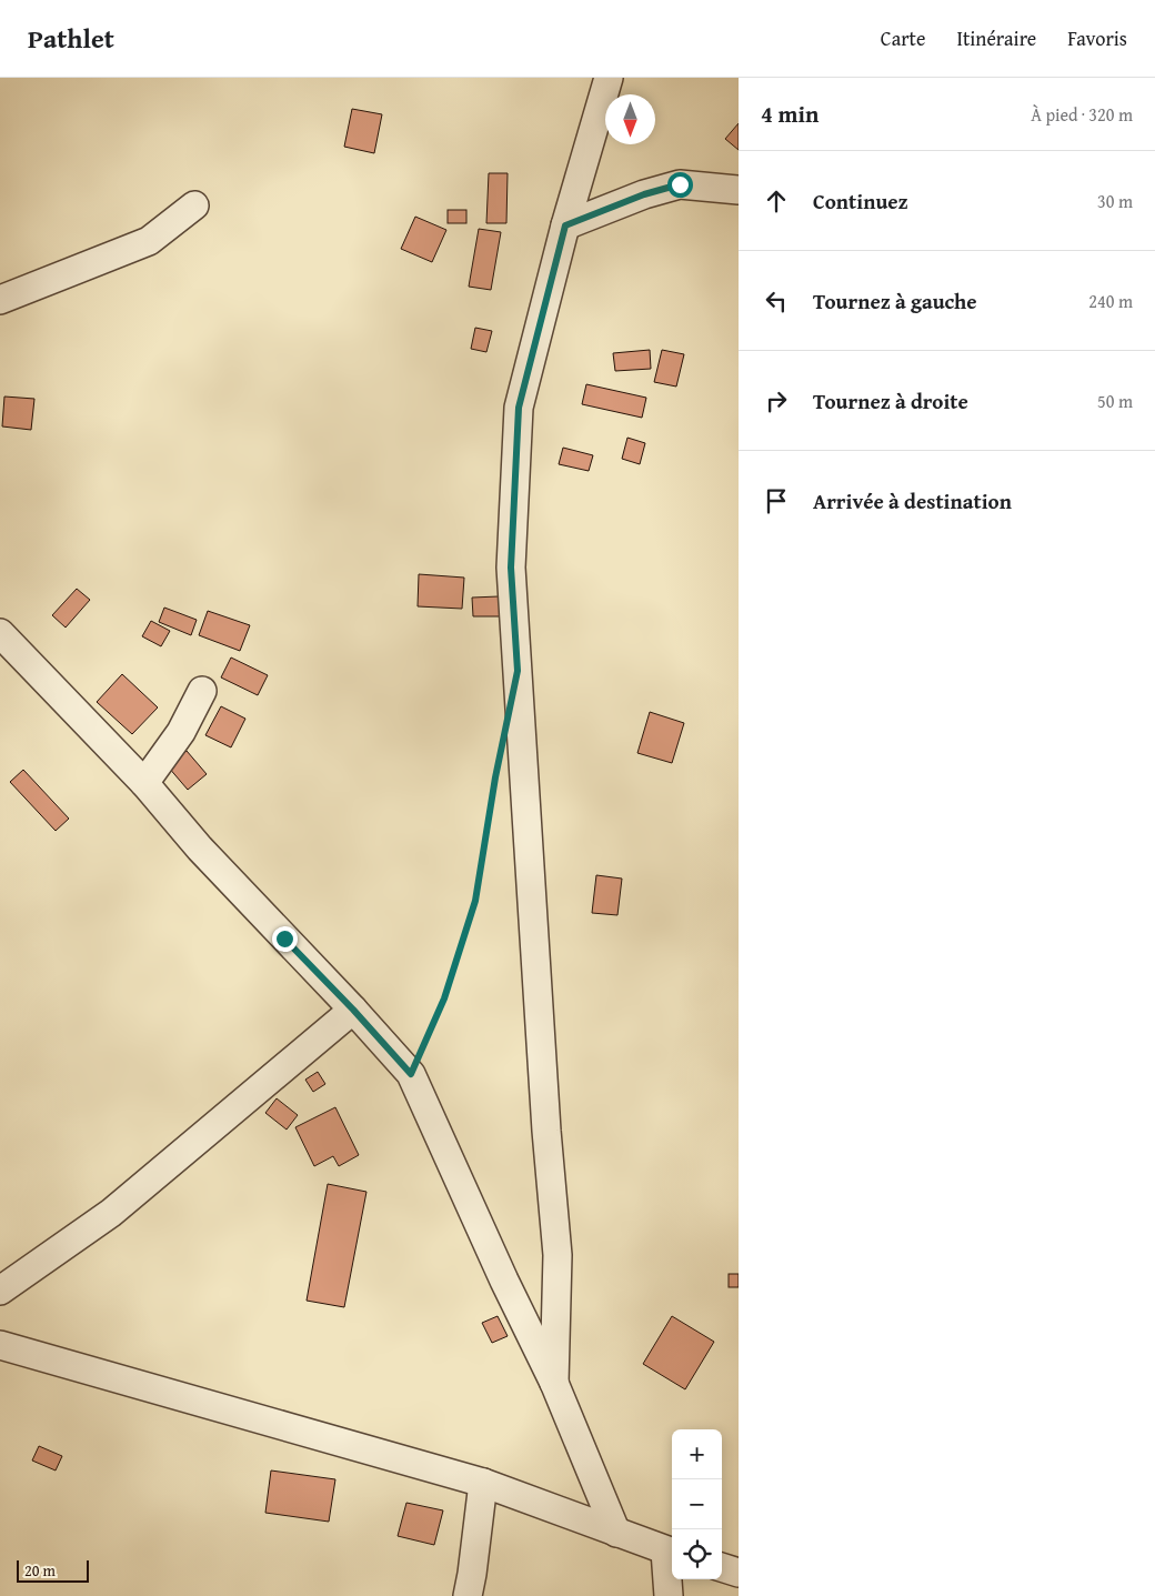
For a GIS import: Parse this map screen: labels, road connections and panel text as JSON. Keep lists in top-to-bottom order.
{
  "scale_bar": "20 m",
  "north": "bottom",
  "page": {
    "header": "Pathlet",
    "nav": ["Carte", "Itinéraire", "Favoris"],
    "heading": ["4 min", "À pied · 320 m"],
    "list": [
      ["Continuez", "30 m"],
      ["Tournez à gauche", "240 m"],
      ["Tournez à droite", "50 m"],
      "Arrivée à destination"
    ],
    "map_buttons": ["+", "−"],
    "scale": "20 m"
  }
}
